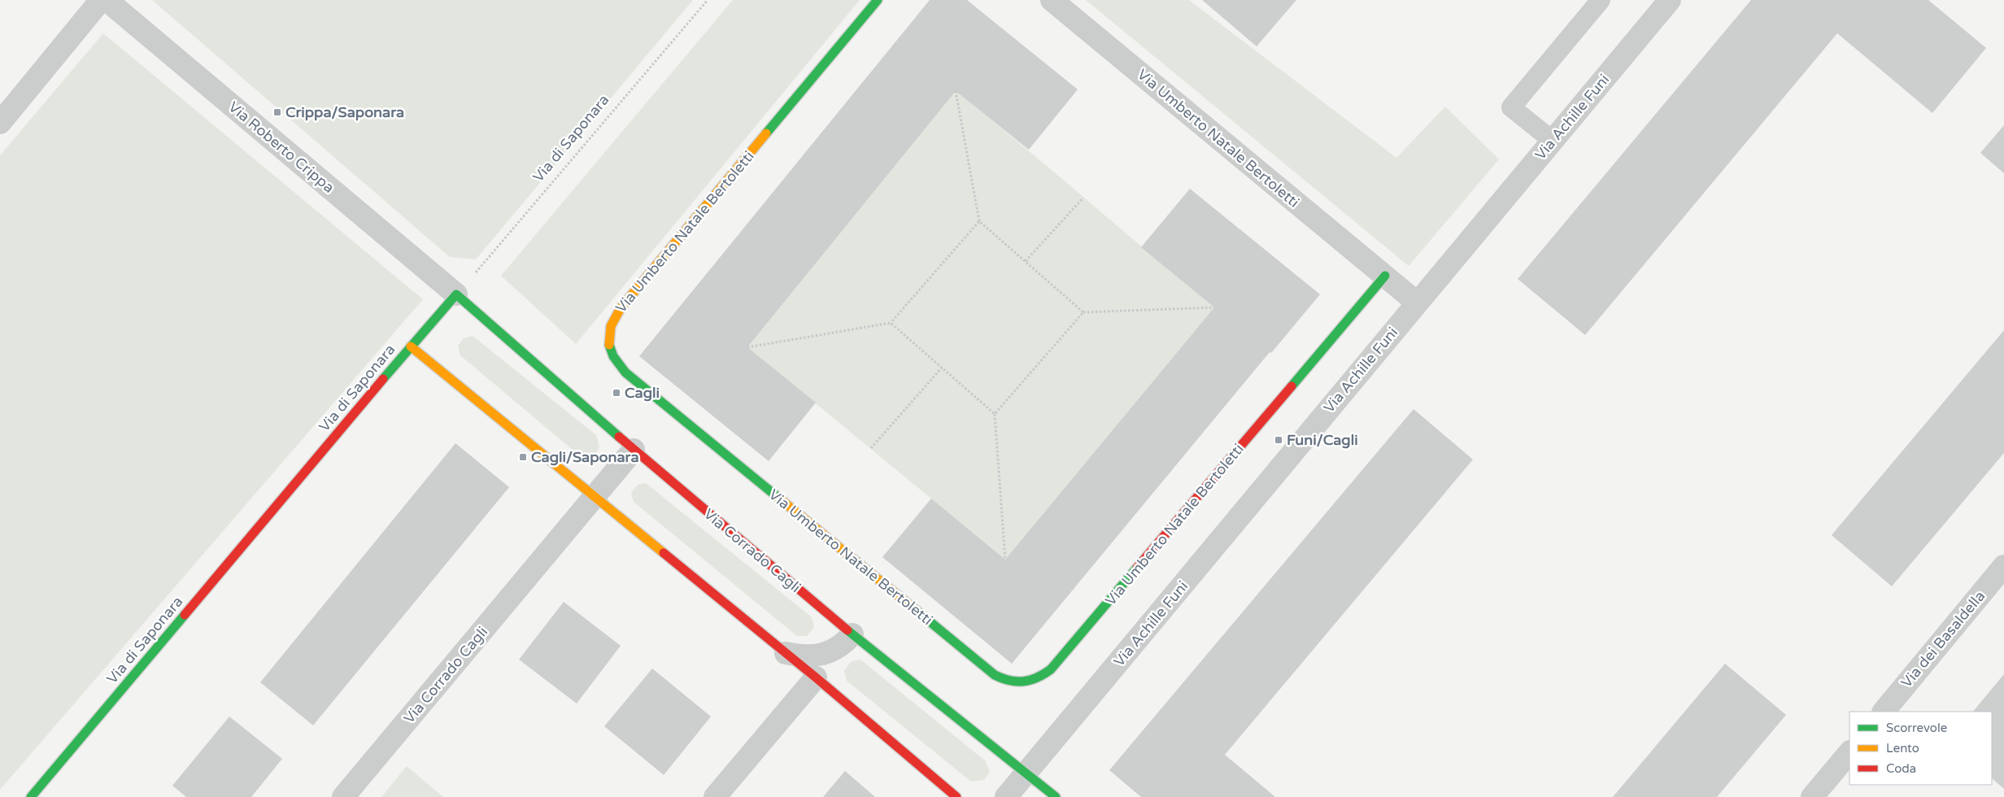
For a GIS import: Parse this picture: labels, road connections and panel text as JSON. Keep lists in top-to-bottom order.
{
  "streets": {
    "street": [
      "Via Achille Funi",
      "Via di Saponara",
      "Via Umberto Natale Bertoletti",
      "Via Roberto Crippa",
      "Via Corrado Cagli",
      "Via dei Basaldella"
    ]
  },
  "crossings": [
    ["Via Achille Funi", "Via Umberto Natale Bertoletti"],
    ["Via Achille Funi", "Via Corrado Cagli"],
    ["Via di Saponara", "Via Roberto Crippa"],
    ["Via di Saponara", "Via Corrado Cagli"],
    ["Via Roberto Crippa", "Via Corrado Cagli"]
  ],
  "places": {
    "transit": [
      "Crippa/Saponara",
      "Cagli",
      "Funi/Cagli",
      "Cagli/Saponara"
    ]
  },
  "legend": ["Scorrevole", "Lento", "Coda"]
}
